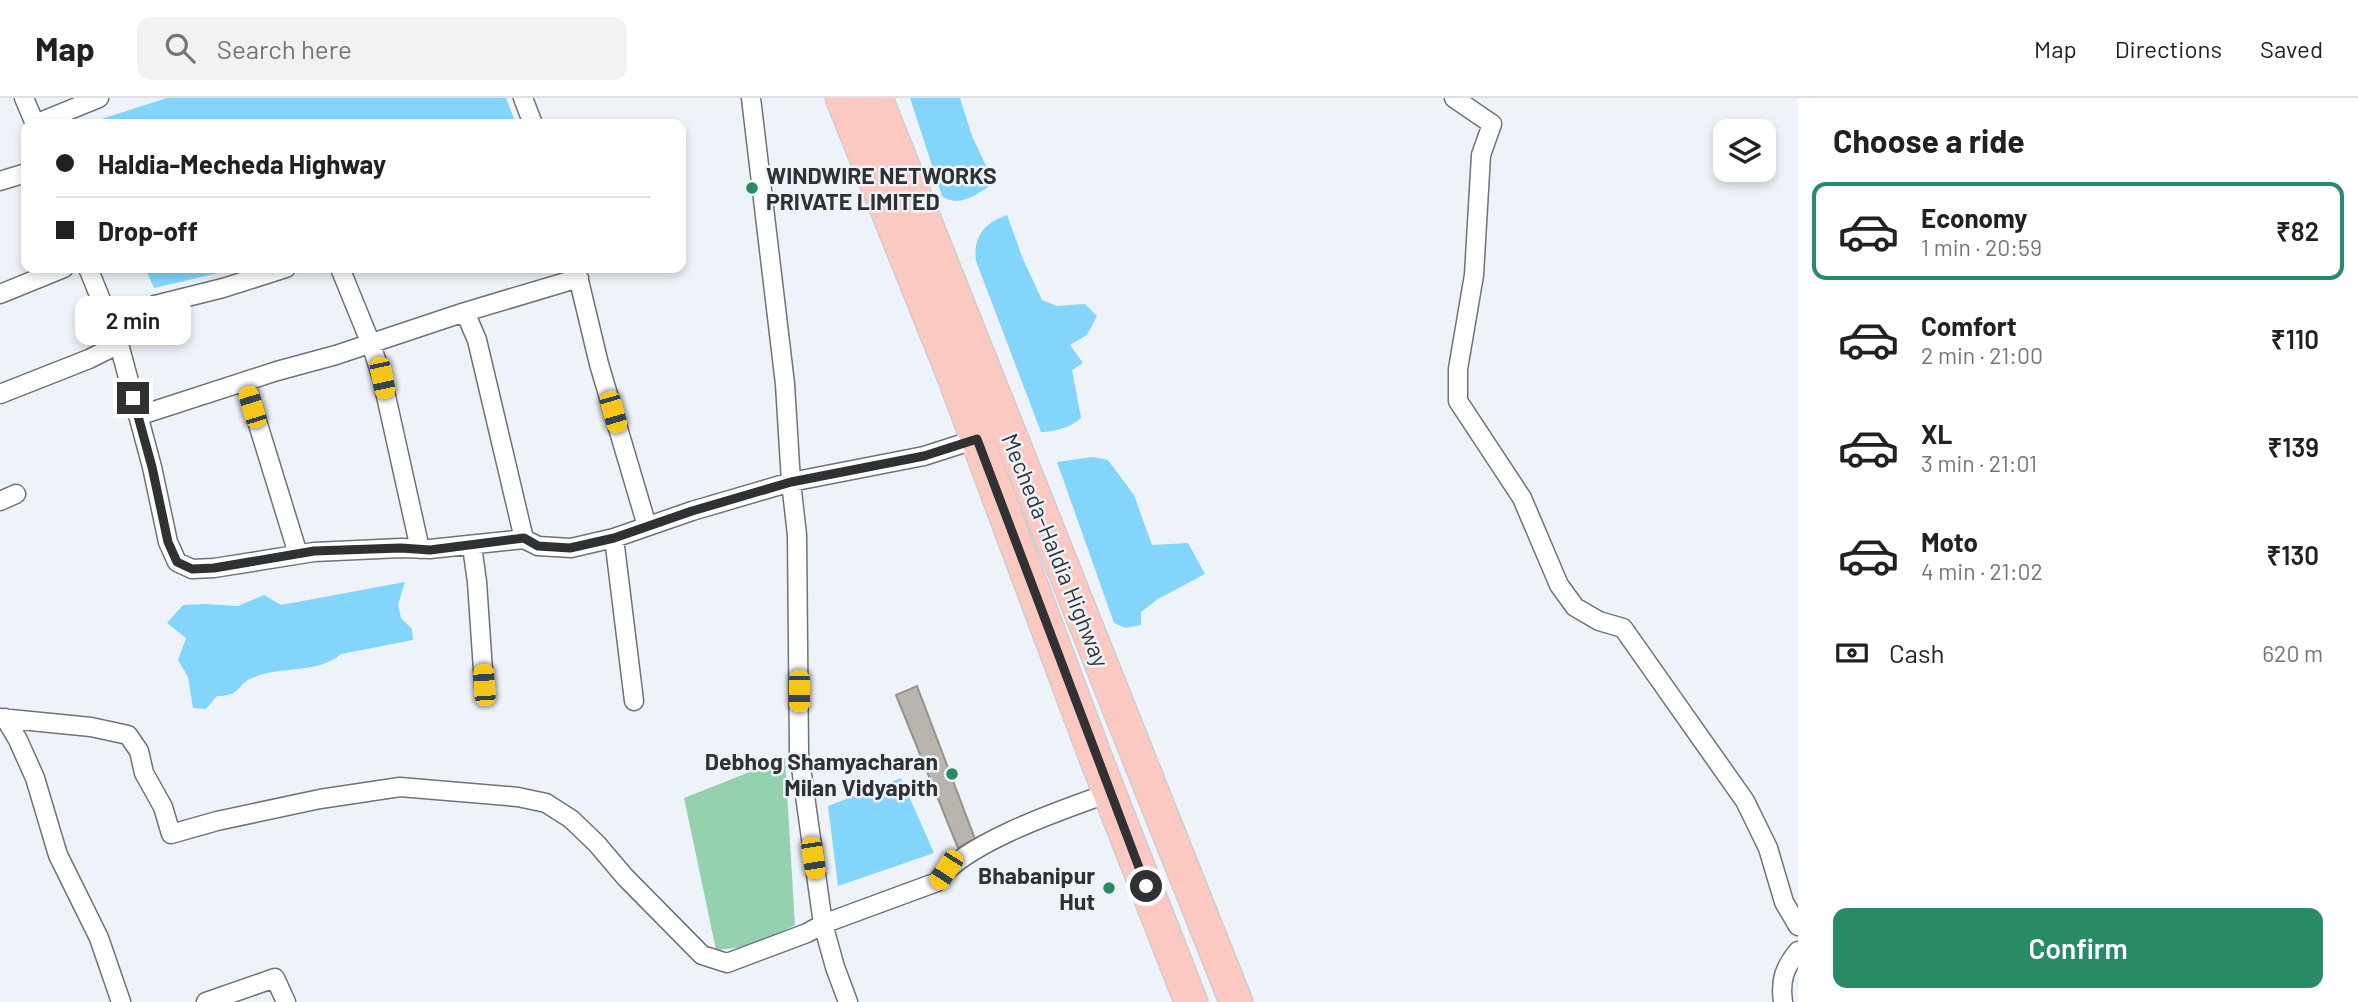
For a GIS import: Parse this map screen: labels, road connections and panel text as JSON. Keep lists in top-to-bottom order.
{
  "streets": {
    "highway": ["Mecheda-Haldia Highway"]
  },
  "places": ["WINDWIRE NETWORKS PRIVATE LIMITED", "Debhog Shamyacharan Milan Vidyapith", "Bhabanipur Hut"],
  "page": {
    "header": "Map",
    "search": "Search here",
    "nav": ["Map", "Directions", "Saved"],
    "heading": "Choose a ride",
    "banner": ["Haldia-Mecheda Highway", "Drop-off"],
    "list": [
      {
        "name": "Economy",
        "note": "1 min · 20:59",
        "value": "₹82"
      },
      {
        "name": "Comfort",
        "note": "2 min · 21:00",
        "value": "₹110"
      },
      {
        "name": "XL",
        "note": "3 min · 21:01",
        "value": "₹139"
      },
      {
        "name": "Moto",
        "note": "4 min · 21:02",
        "value": "₹130"
      }
    ],
    "bubble": "2 min",
    "pay": ["Cash", "620 m"],
    "buttons": "Confirm"
  }
}
